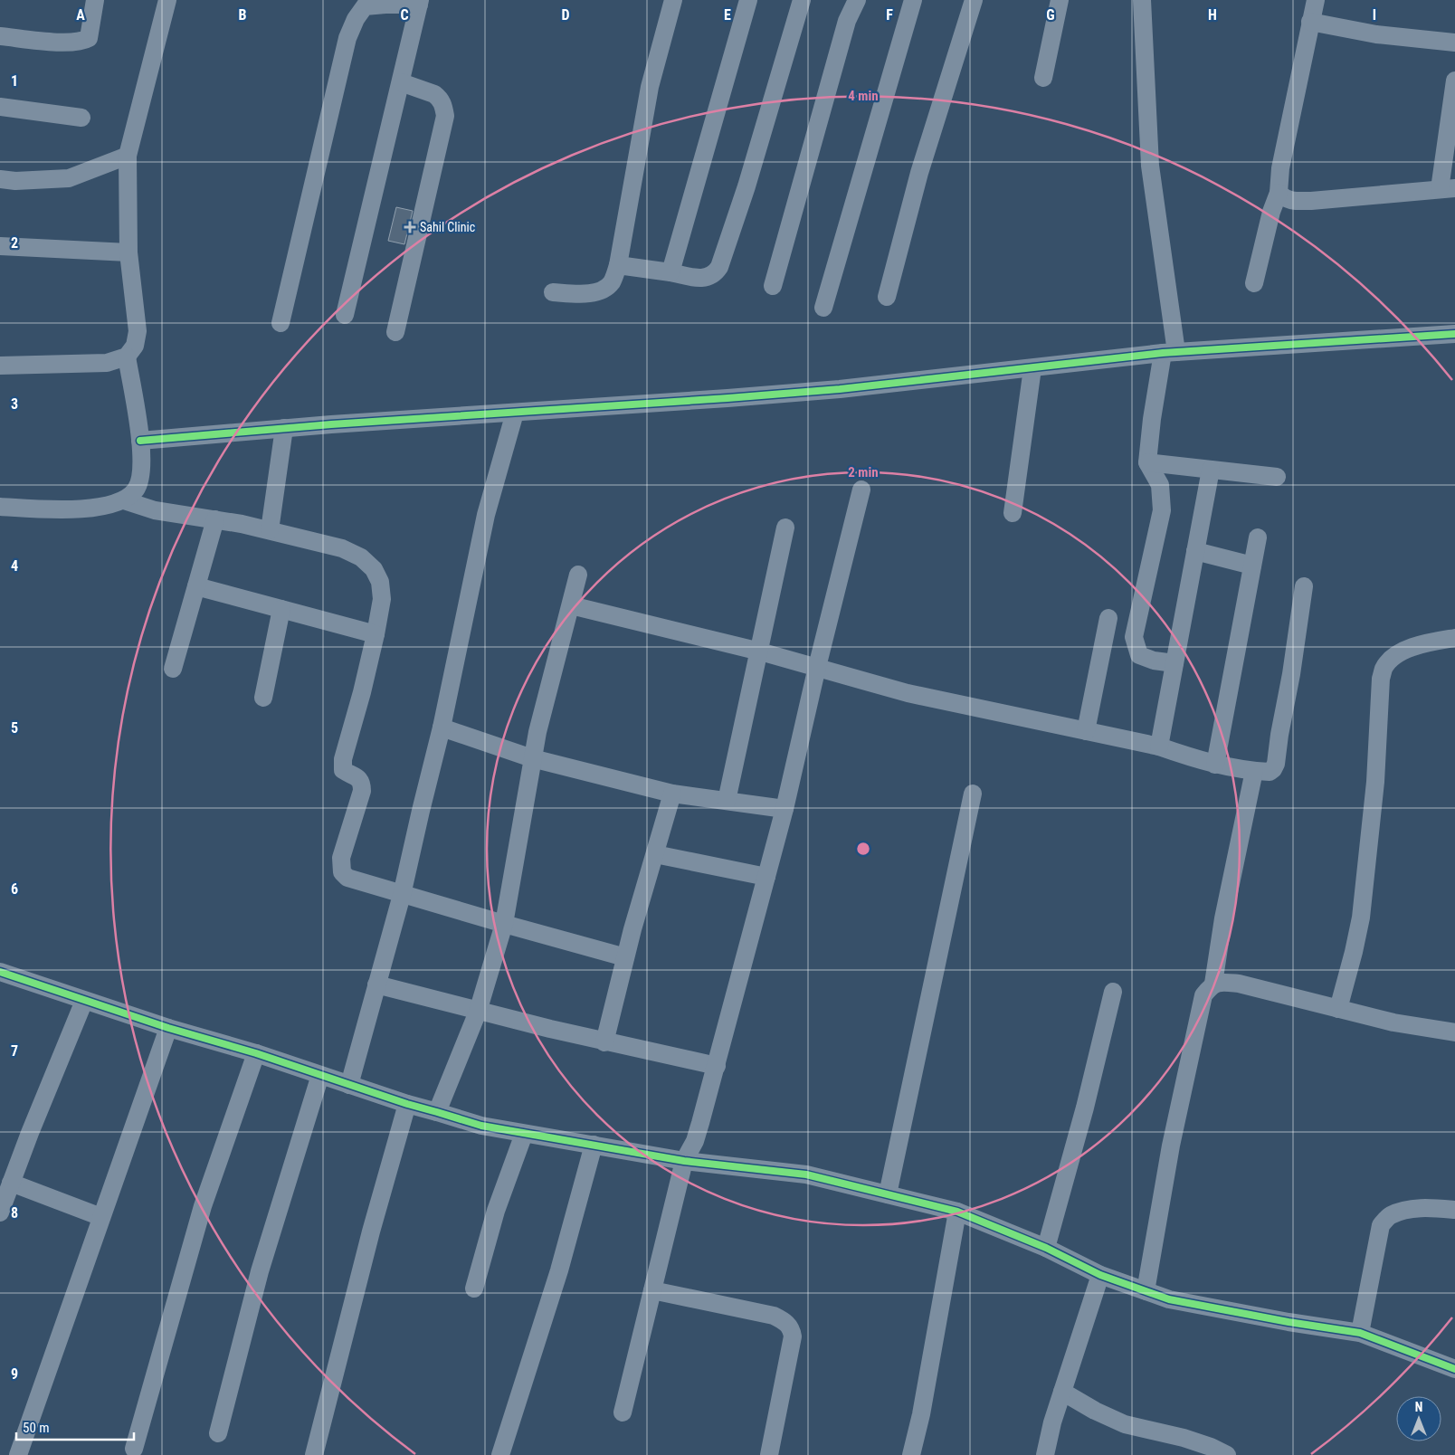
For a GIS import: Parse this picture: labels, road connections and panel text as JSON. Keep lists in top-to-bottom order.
{
  "places": {
    "health": ["Sahil Clinic"]
  },
  "scale_bar": "50 m",
  "north": "top",
  "grid": {
    "columns": [
      "A",
      "B",
      "C",
      "D",
      "E",
      "F",
      "G",
      "H",
      "I"
    ],
    "rows": [
      "1",
      "2",
      "3",
      "4",
      "5",
      "6",
      "7",
      "8",
      "9"
    ]
  },
  "rings": ["4 min", "2 min"]
}
